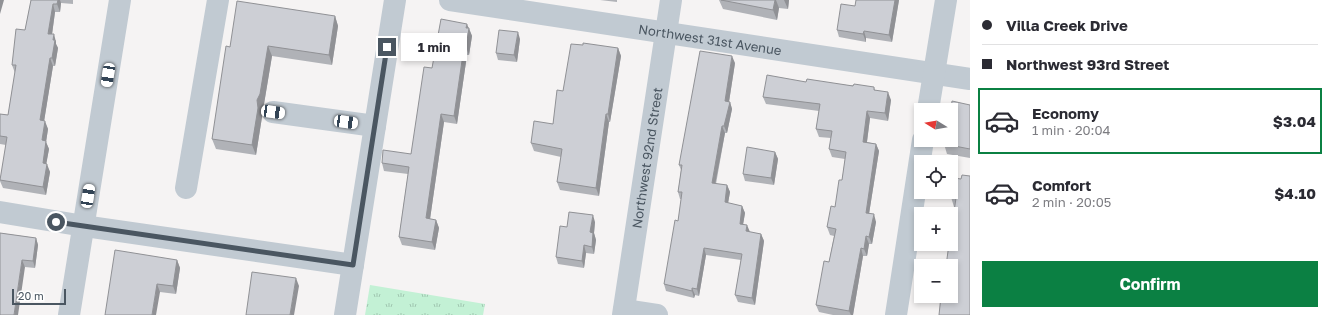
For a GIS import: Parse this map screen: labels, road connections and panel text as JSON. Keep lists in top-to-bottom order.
{
  "streets": {
    "street": ["Northwest 31st Avenue", "Northwest 92nd Street"]
  },
  "crossings": [
    ["Northwest 31st Avenue", "Northwest 92nd Street"]
  ],
  "scale_bar": "20 m",
  "north": "left",
  "page": {
    "banner": ["Villa Creek Drive", "Northwest 93rd Street"],
    "bubble": "1 min",
    "list": [
      {
        "name": "Economy",
        "note": "1 min · 20:04",
        "value": "$3.04"
      },
      {
        "name": "Comfort",
        "note": "2 min · 20:05",
        "value": "$4.10"
      }
    ],
    "map_buttons": ["+", "−"],
    "buttons": "Confirm",
    "scale": "20 m"
  }
}
